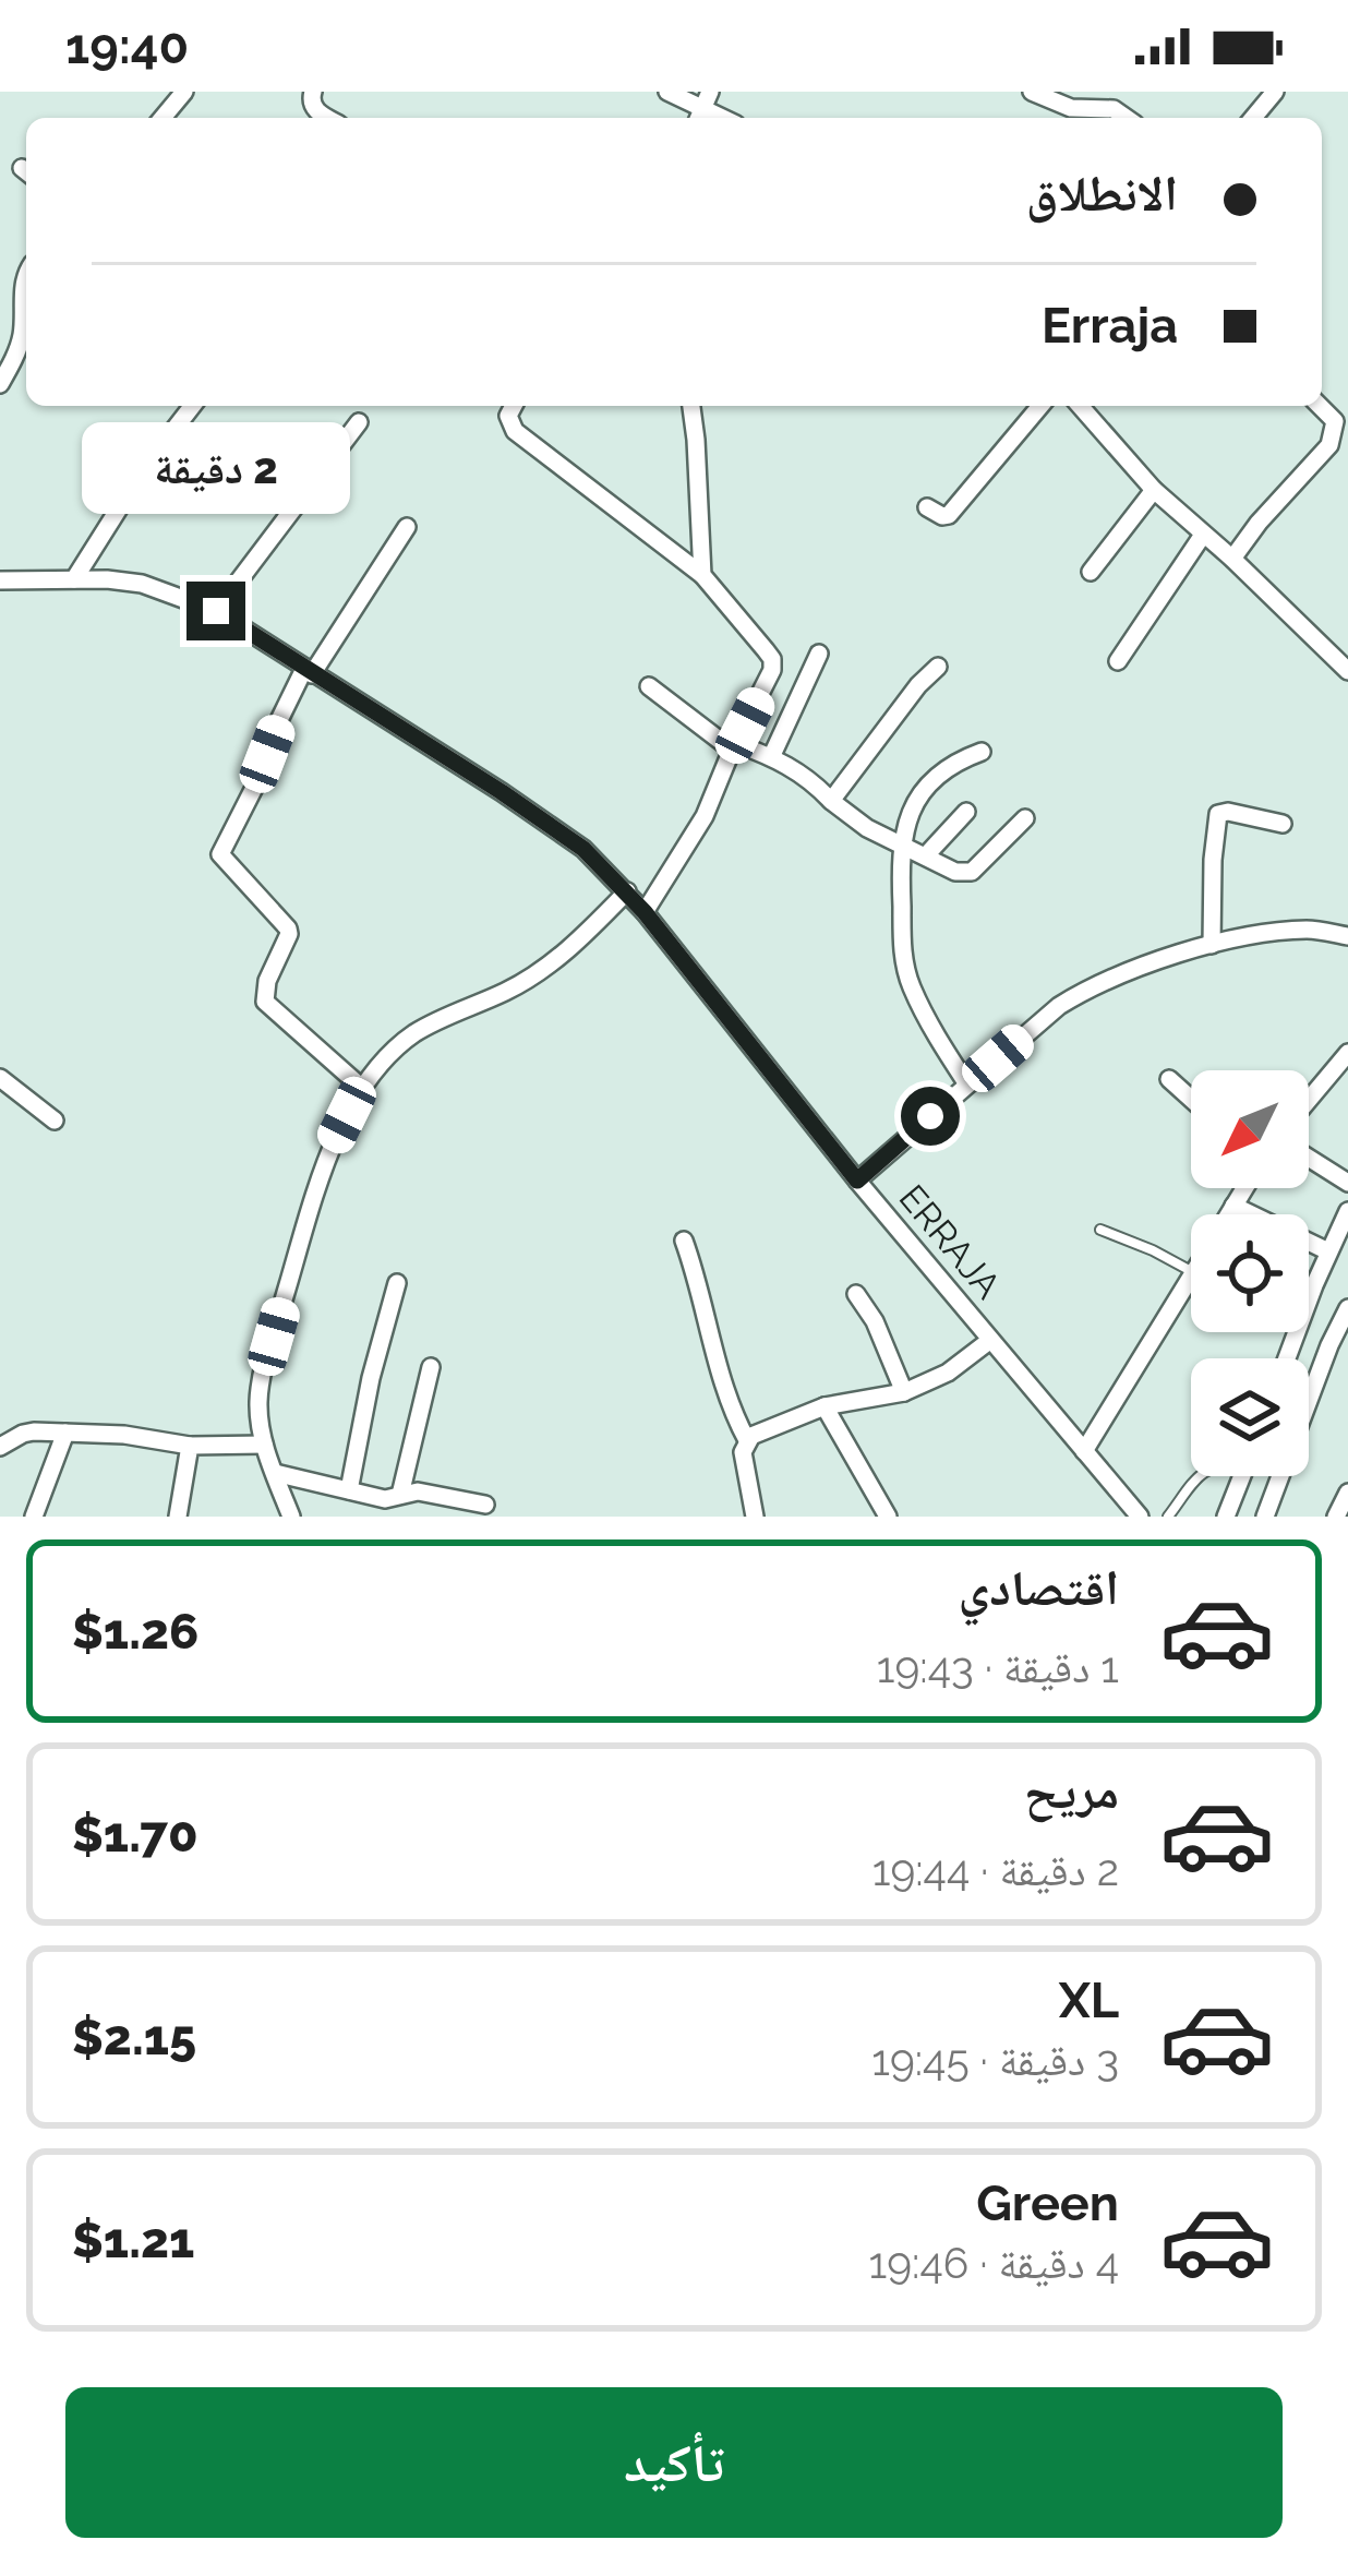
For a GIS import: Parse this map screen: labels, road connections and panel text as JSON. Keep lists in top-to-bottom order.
{
  "streets": {
    "street": ["ERRAJA"]
  },
  "north": "bottom left",
  "page": {
    "status": "19:40",
    "banner": ["الانطلاق", "Erraja"],
    "bubble": "2 دقيقة",
    "list": [
      {
        "name": "اقتصادي",
        "note": "1 دقيقة · 19:43",
        "value": "$1.26"
      },
      {
        "name": "مريح",
        "note": "2 دقيقة · 19:44",
        "value": "$1.70"
      },
      {
        "name": "XL",
        "note": "3 دقيقة · 19:45",
        "value": "$2.15"
      },
      {
        "name": "Green",
        "note": "4 دقيقة · 19:46",
        "value": "$1.21"
      }
    ],
    "buttons": "تأكيد"
  }
}
